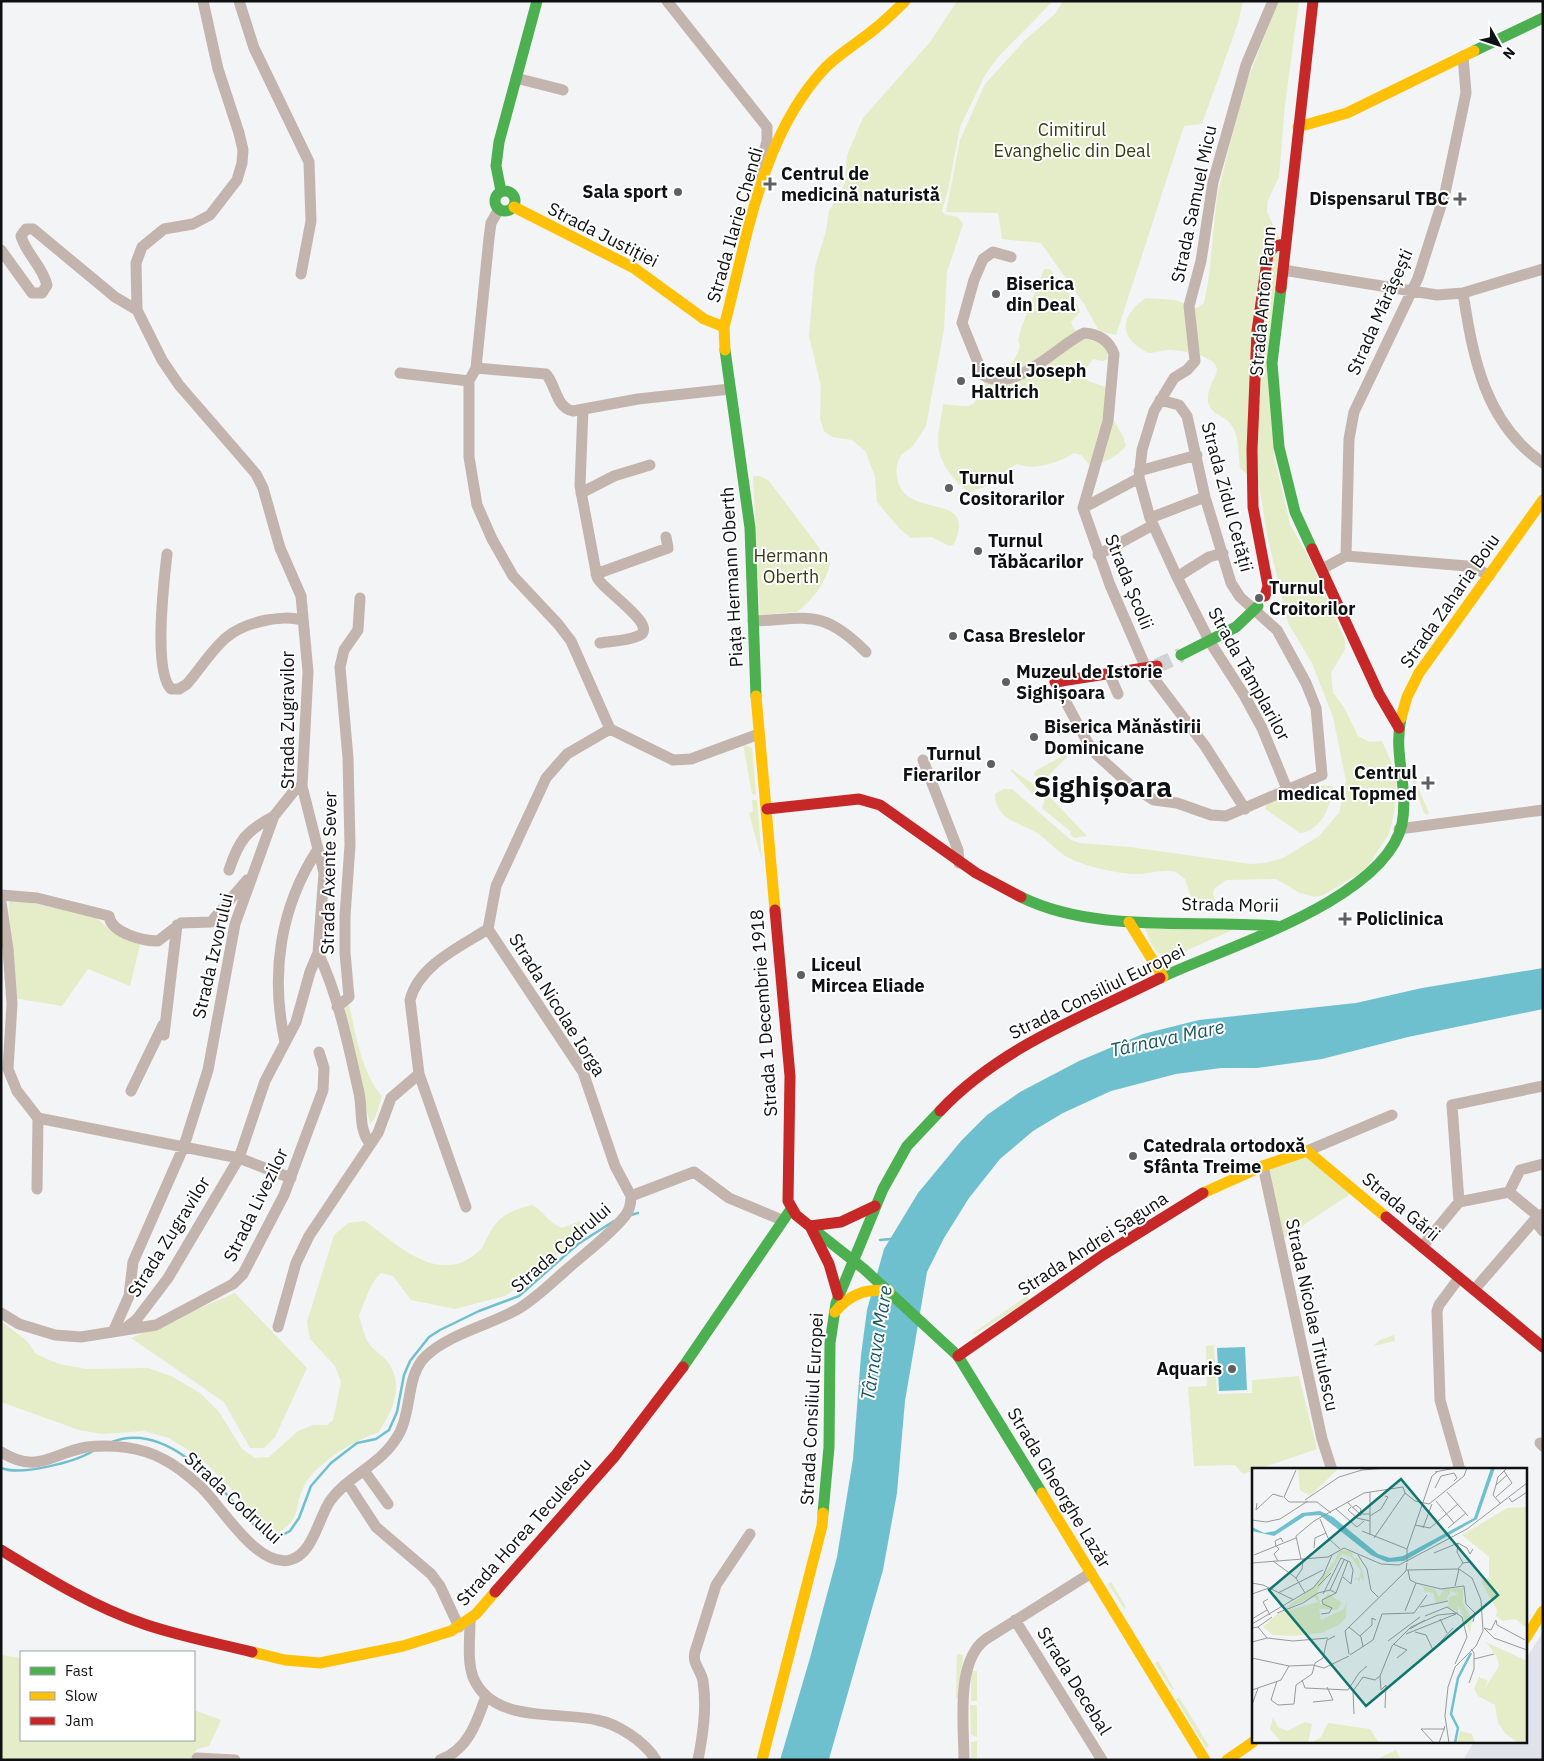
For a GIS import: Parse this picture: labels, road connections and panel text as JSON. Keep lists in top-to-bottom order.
{
  "streets": {
    "main road": [
      "Strada Ilarie Chendi",
      "Strada Justiției",
      "Strada Anton Pann",
      "Strada Zidul Cetății",
      "Piața Hermann Oberth",
      "Strada Zaharia Boiu",
      "Strada Morii",
      "Strada Consiliul Europei",
      "Strada 1 Decembrie 1918",
      "Strada Gării",
      "Strada Andrei Șaguna",
      "Strada Gheorghe Lazăr",
      "Strada Horea Teculescu"
    ],
    "street": [
      "Strada Samuel Micu",
      "Strada Mărășești",
      "Strada Școlii",
      "Strada Tâmplarilor",
      "Strada Zugravilor",
      "Strada Axente Sever",
      "Strada Izvorului",
      "Strada Nicolae Iorga",
      "Strada Livezilor",
      "Strada Codrului",
      "Strada Nicolae Titulescu",
      "Strada Decebal"
    ]
  },
  "crossings": [
    ["Strada Samuel Micu", "Strada Zidul Cetății"],
    ["Strada Ilarie Chendi", "Strada Justiției"],
    ["Strada Ilarie Chendi", "Piața Hermann Oberth"],
    ["Strada Anton Pann", "Strada Zidul Cetății"],
    ["Strada Anton Pann", "Strada Zaharia Boiu"],
    ["Strada Anton Pann", "Strada Morii"],
    ["Strada Zidul Cetății", "Strada Tâmplarilor"],
    ["Piața Hermann Oberth", "Strada 1 Decembrie 1918"],
    ["Strada Zaharia Boiu", "Strada Morii"],
    ["Strada Zugravilor", "Strada Axente Sever"],
    ["Strada Zugravilor", "Strada Izvorului"],
    ["Strada Zugravilor", "Strada Livezilor"],
    ["Strada Morii", "Strada Consiliul Europei"],
    ["Strada Morii", "Strada 1 Decembrie 1918"],
    ["Strada Izvorului", "Strada Livezilor"],
    ["Strada Consiliul Europei", "Strada Gheorghe Lazăr"],
    ["Strada Nicolae Iorga", "Strada Codrului"],
    ["Strada 1 Decembrie 1918", "Strada Horea Teculescu"],
    ["Strada Gării", "Strada Andrei Șaguna"],
    ["Strada Andrei Șaguna", "Strada Nicolae Titulescu"],
    ["Strada Andrei Șaguna", "Strada Gheorghe Lazăr"]
  ],
  "districts": ["Sighișoara"],
  "water": ["Târnava Mare"],
  "parks": ["Cimitirul Evanghelic din Deal", "Hermann Oberth"],
  "places": {
    "health": [
      "Centrul de medicină naturistă",
      "Dispensarul TBC",
      "Centrul medical Topmed",
      "Policlinica"
    ],
    "other": [
      "Sala sport",
      "Biserica din Deal",
      "Liceul Joseph Haltrich",
      "Turnul Cositorarilor",
      "Turnul Tăbăcarilor",
      "Turnul Croitorilor",
      "Casa Breslelor",
      "Muzeul de Istorie Sighișoara",
      "Biserica Mănăstirii Dominicane",
      "Turnul Fierarilor",
      "Liceul Mircea Eliade",
      "Catedrala ortodoxă Sfânta Treime",
      "Aquaris"
    ]
  },
  "legend": ["Fast", "Slow", "Jam"],
  "north": "bottom right"
}
